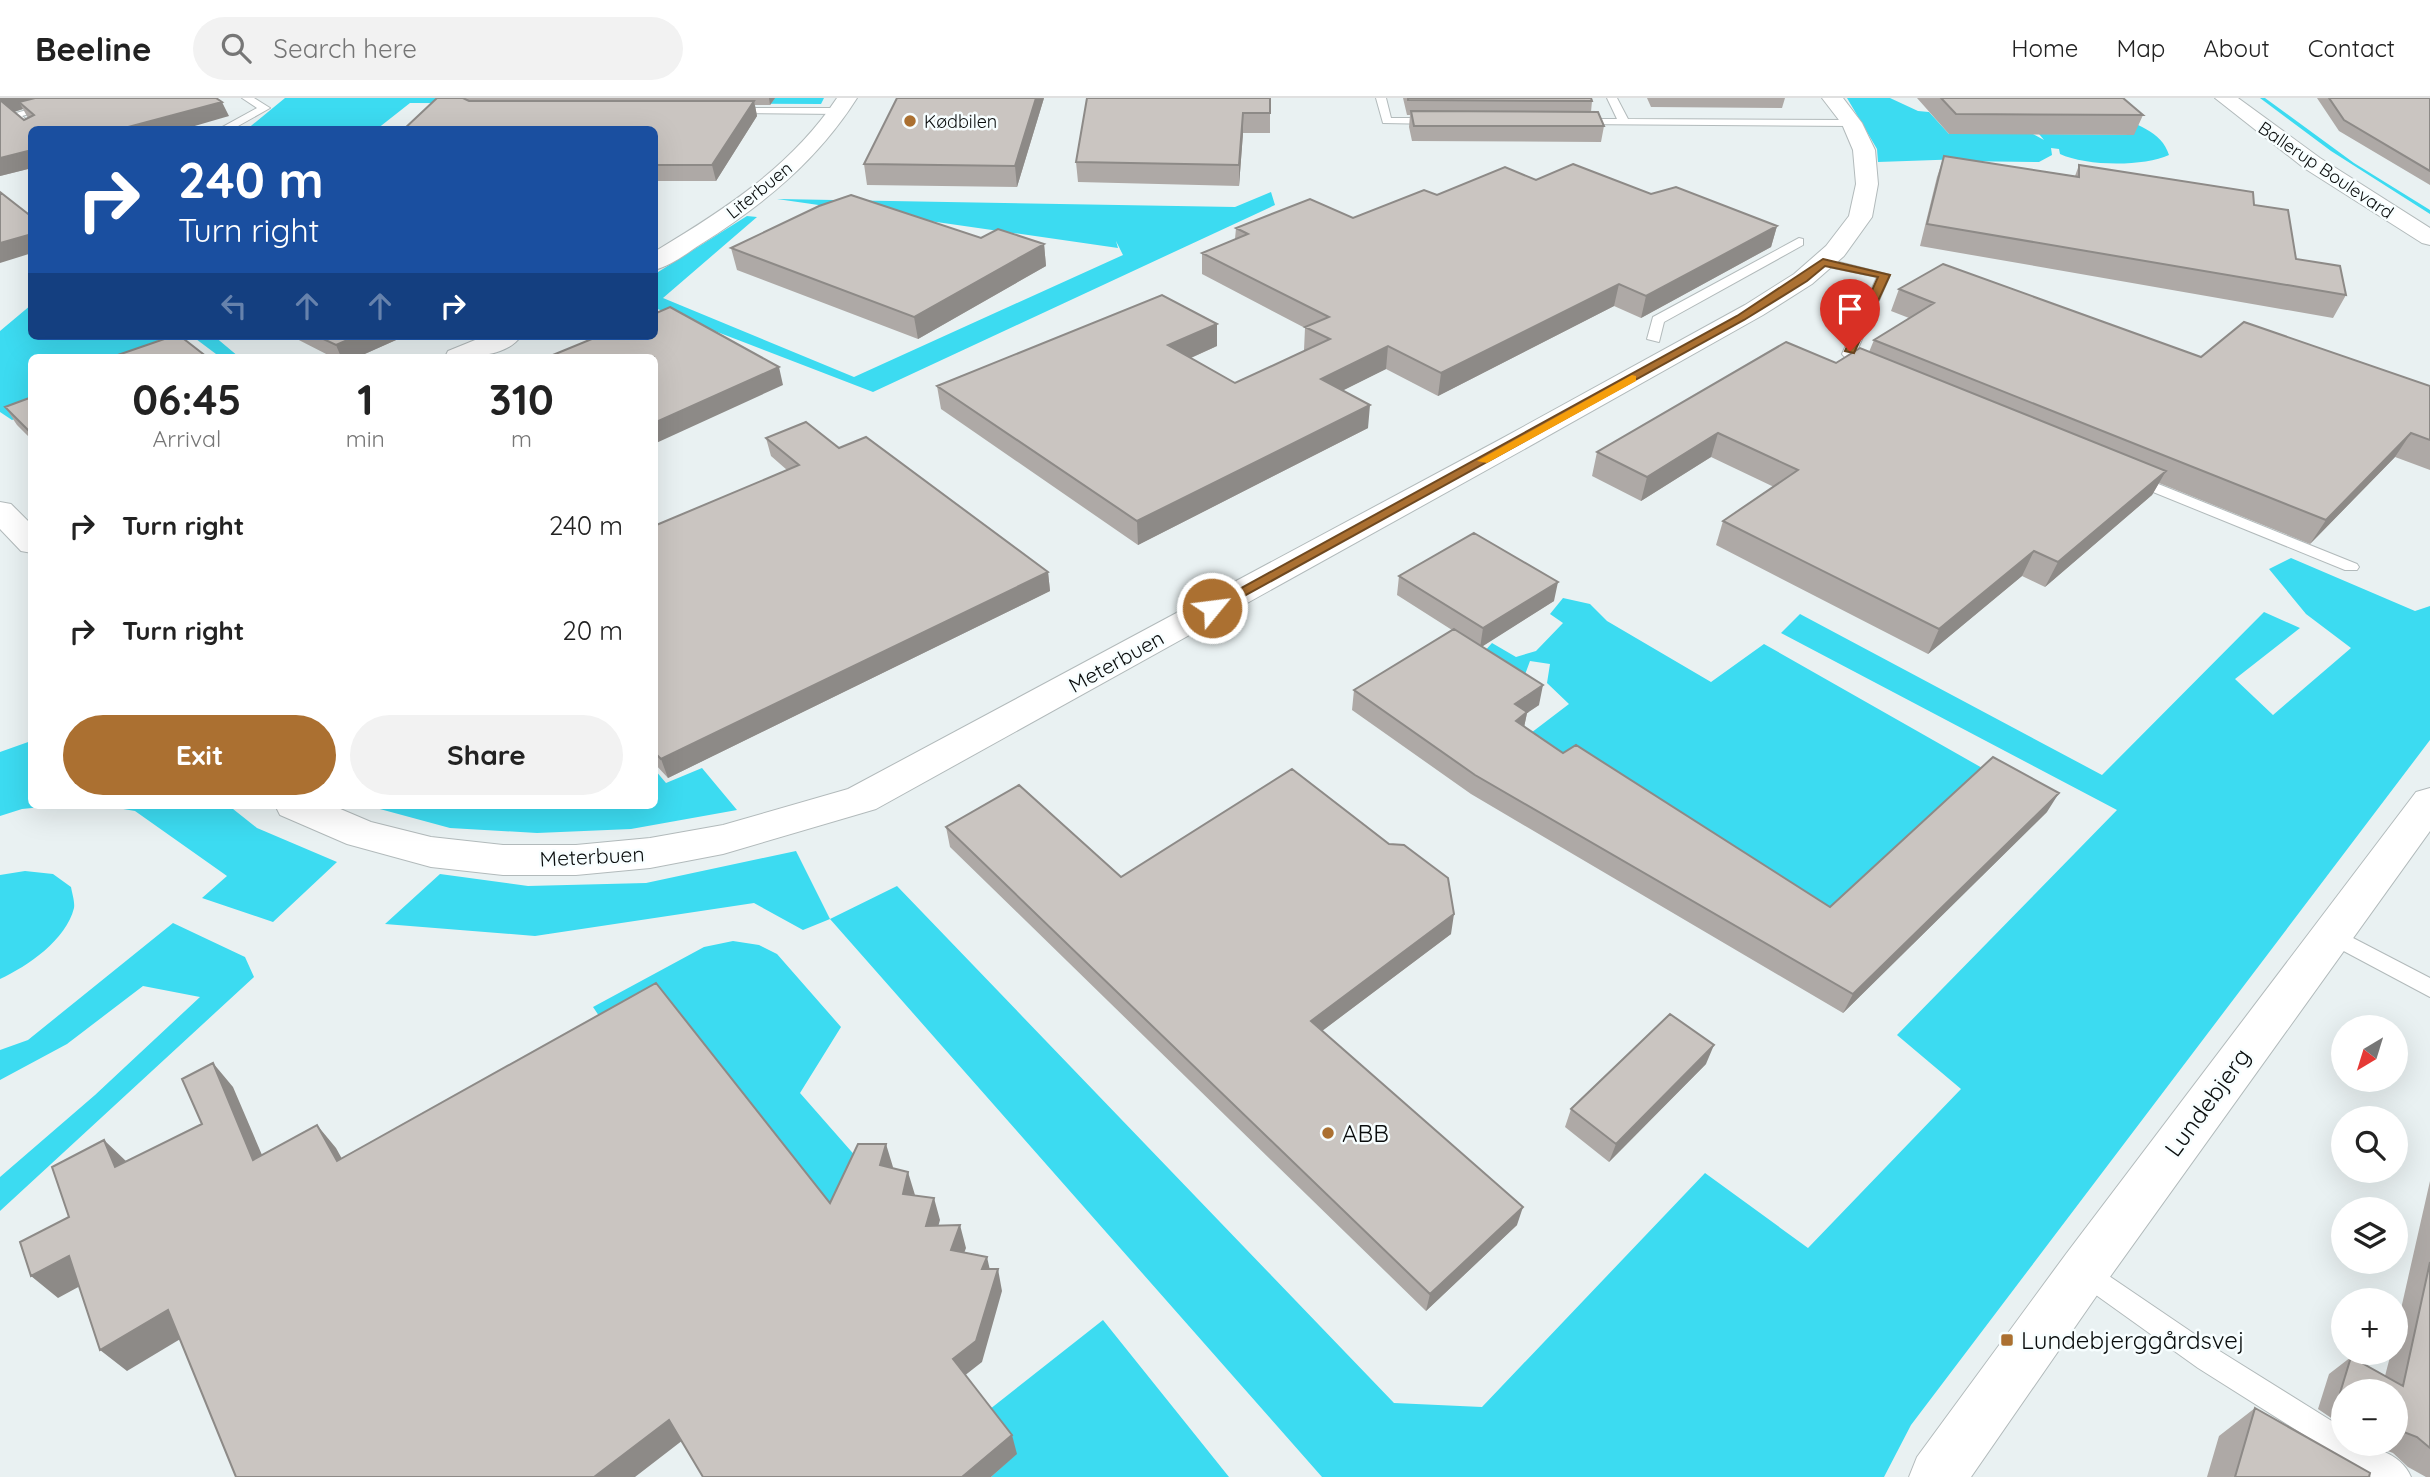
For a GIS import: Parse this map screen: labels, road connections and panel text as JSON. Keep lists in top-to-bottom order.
{
  "streets": {
    "street": [
      "Ballerup Boulevard",
      "Literbuen",
      "Meterbuen",
      "Lundebjerg"
    ]
  },
  "places": {
    "other": ["Kødbilen", "ABB"],
    "transit": ["Lundebjerggårdsvej"]
  },
  "north": "bottom left",
  "page": {
    "header": "Beeline",
    "search": "Search here",
    "nav": [
      "Home",
      "Map",
      "About",
      "Contact"
    ],
    "turn": ["240 m", "Turn right"],
    "eta": [
      "06:45",
      "Arrival",
      "1",
      "min",
      "310",
      "m"
    ],
    "list": [
      {
        "name": "Turn right",
        "value": "240 m"
      },
      {
        "name": "Turn right",
        "value": "20 m"
      }
    ],
    "buttons": ["Exit", "Share"],
    "map_buttons": ["+", "−"]
  }
}
